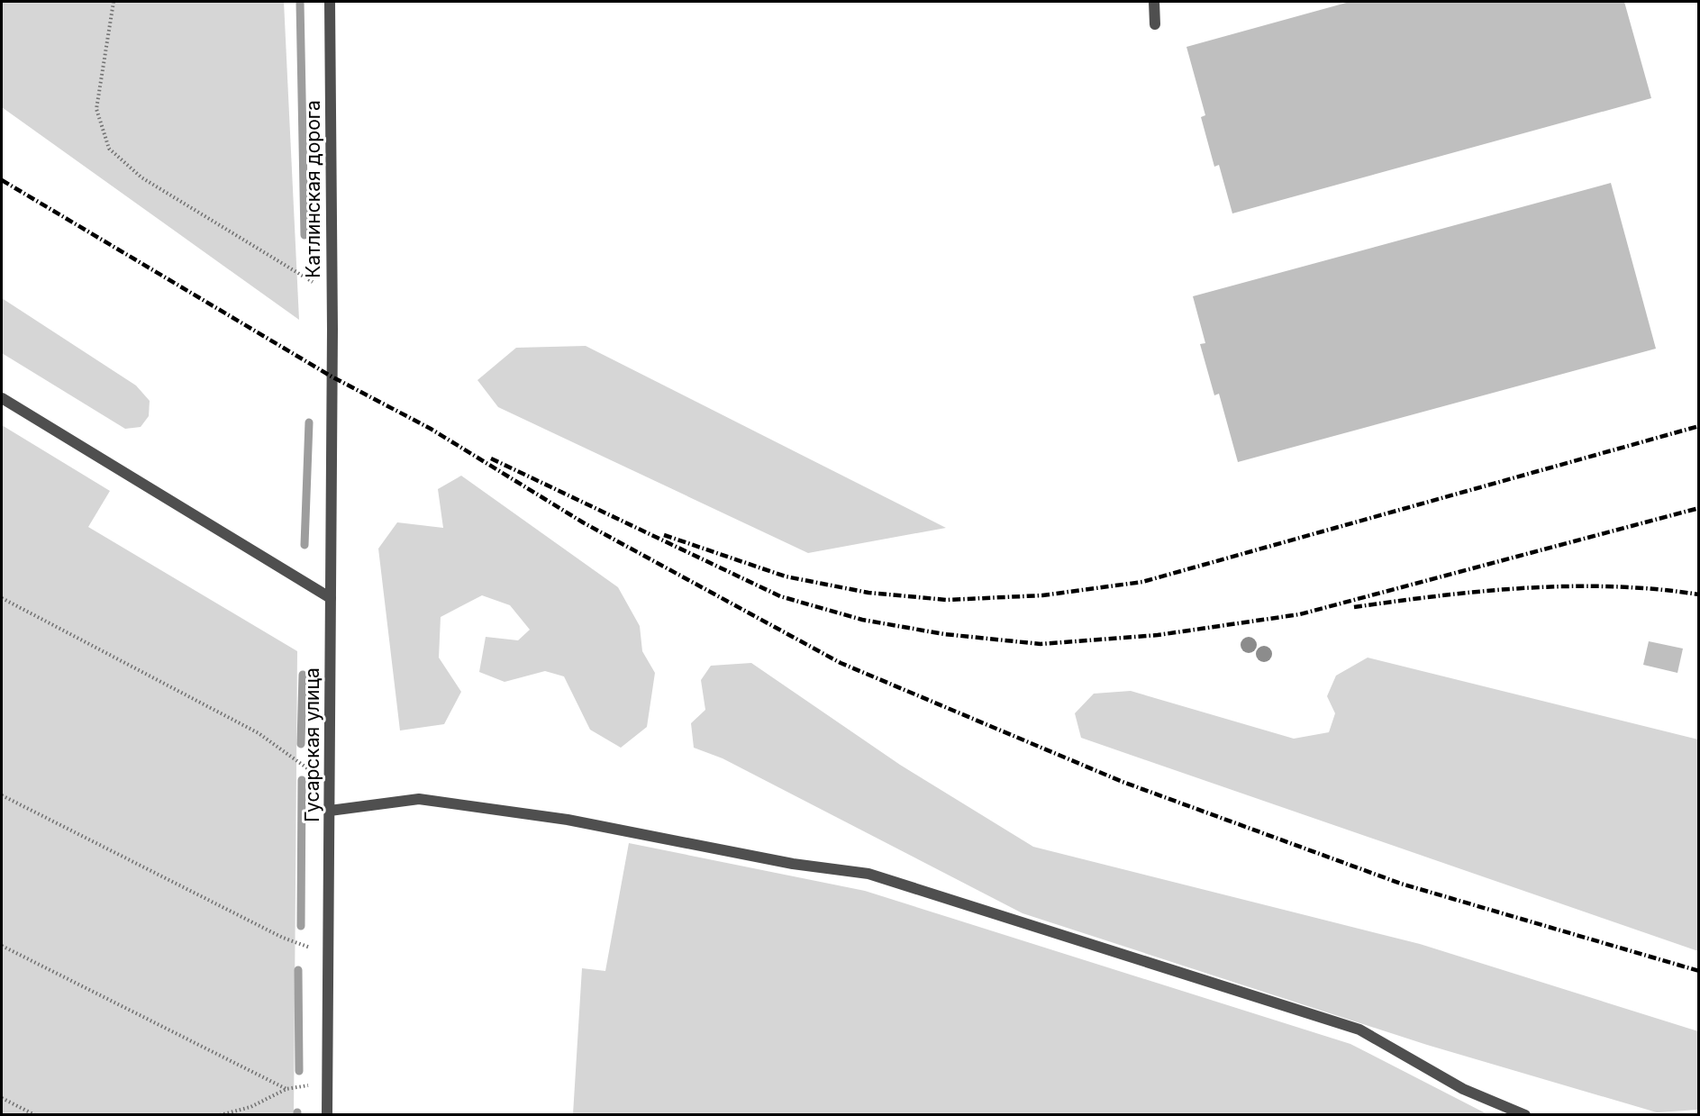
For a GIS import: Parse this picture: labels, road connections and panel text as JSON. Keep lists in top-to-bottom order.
{
  "streets": {
    "street": ["Катлинская дорога", "Гусарская улица"]
  },
  "crossings": [
    ["Катлинская дорога", "Гусарская улица"]
  ]
}
